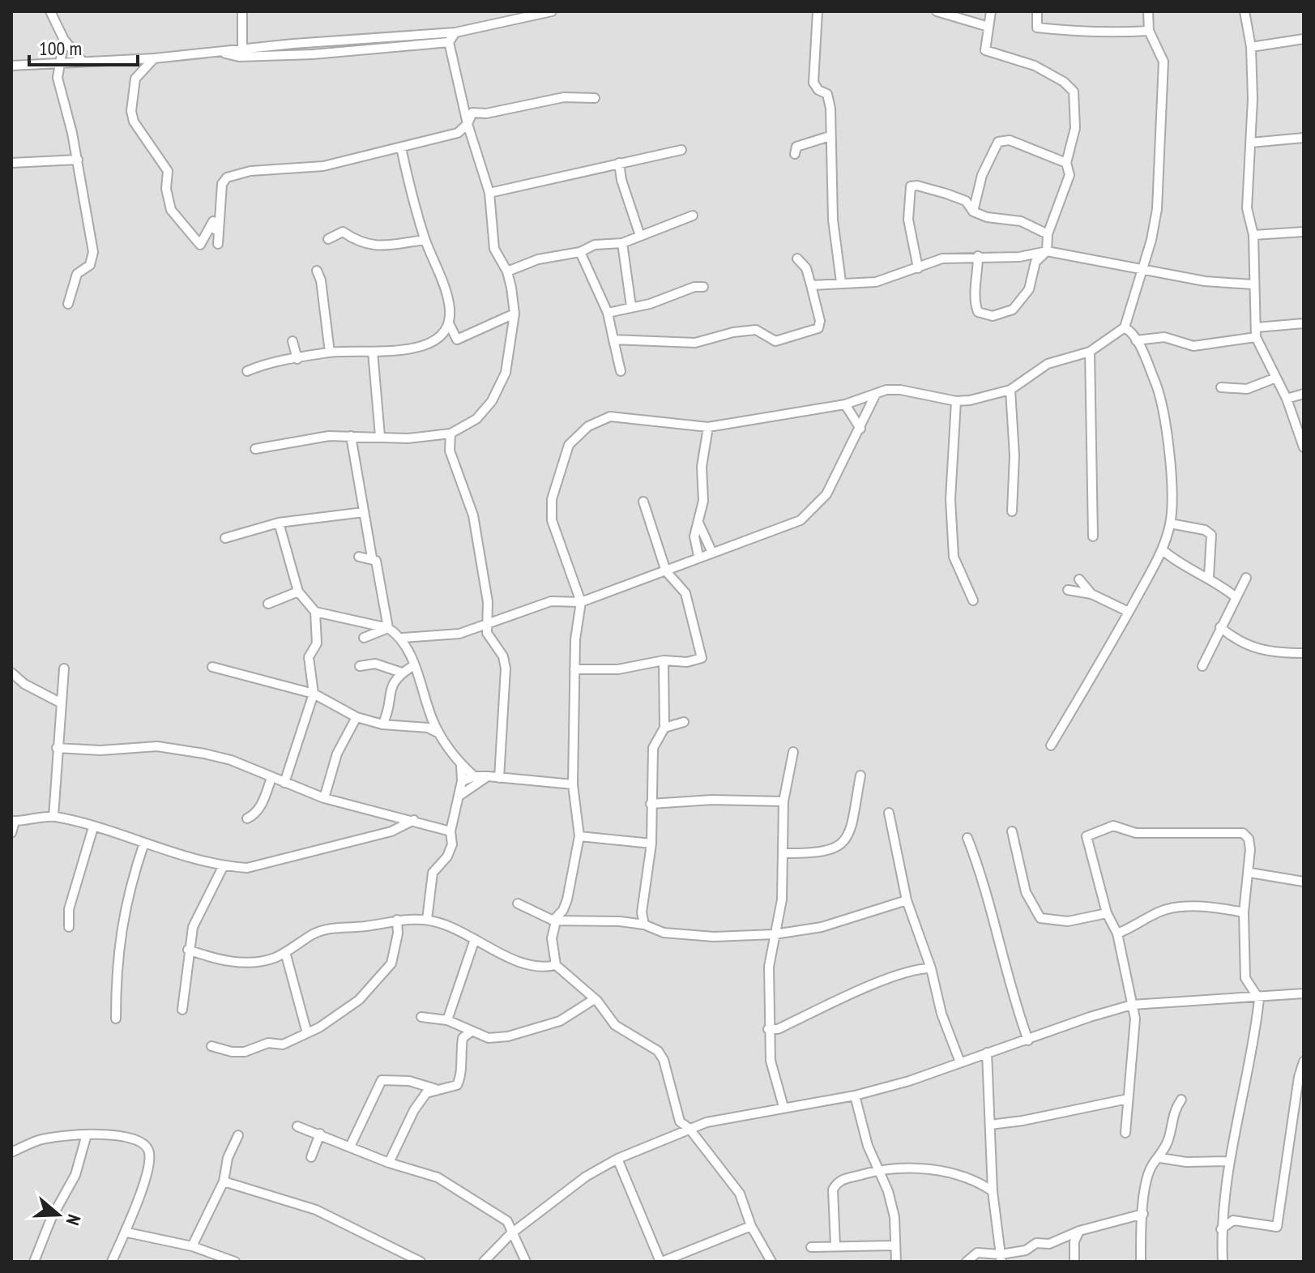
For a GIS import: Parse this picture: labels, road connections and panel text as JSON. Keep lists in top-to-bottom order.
{
  "scale_bar": "100 m",
  "north": "right"
}
